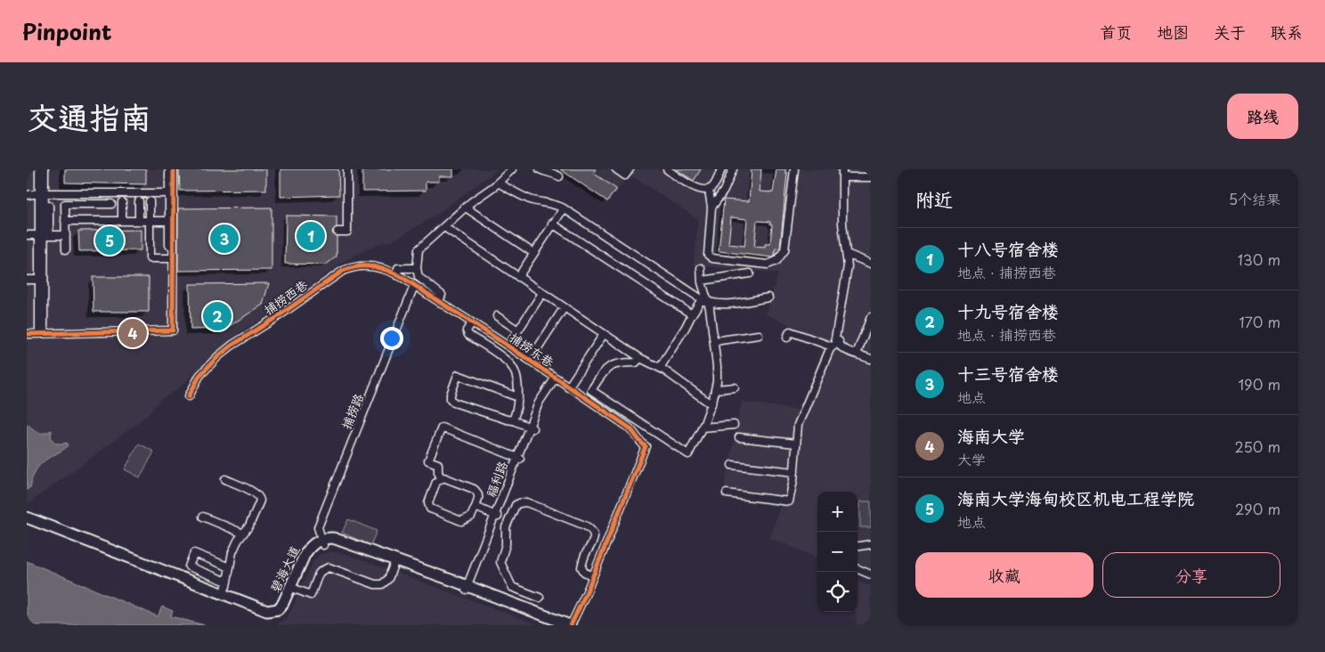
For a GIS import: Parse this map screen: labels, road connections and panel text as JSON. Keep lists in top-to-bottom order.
{
  "streets": {
    "main road": ["碧海大道"],
    "street": [
      "捕捞西巷",
      "捕捞东巷",
      "捕捞路",
      "福利路"
    ]
  },
  "crossings": [
    ["捕捞西巷", "捕捞东巷"],
    ["捕捞西巷", "捕捞路"],
    ["捕捞东巷", "捕捞路"],
    ["捕捞东巷", "福利路"],
    ["捕捞路", "碧海大道"]
  ],
  "page": {
    "header": "Pinpoint",
    "nav": [
      "首页",
      "地图",
      "关于",
      "联系"
    ],
    "title": "交通指南",
    "buttons": [
      "路线",
      ["收藏", "分享"]
    ],
    "heading": ["附近", "5个结果"],
    "pins": [
      "1",
      "3",
      "5",
      "2",
      "4"
    ],
    "list": [
      {
        "mark": "1",
        "name": "十八号宿舍楼",
        "note": "地点 · 捕捞西巷",
        "value": "130 m"
      },
      {
        "mark": "2",
        "name": "十九号宿舍楼",
        "note": "地点 · 捕捞西巷",
        "value": "170 m"
      },
      {
        "mark": "3",
        "name": "十三号宿舍楼",
        "note": "地点",
        "value": "190 m"
      },
      {
        "mark": "4",
        "name": "海南大学",
        "note": "大学",
        "value": "250 m"
      },
      {
        "mark": "5",
        "name": "海南大学海甸校区机电工程学院",
        "note": "地点",
        "value": "290 m"
      }
    ],
    "map_buttons": ["+", "−"]
  }
}
